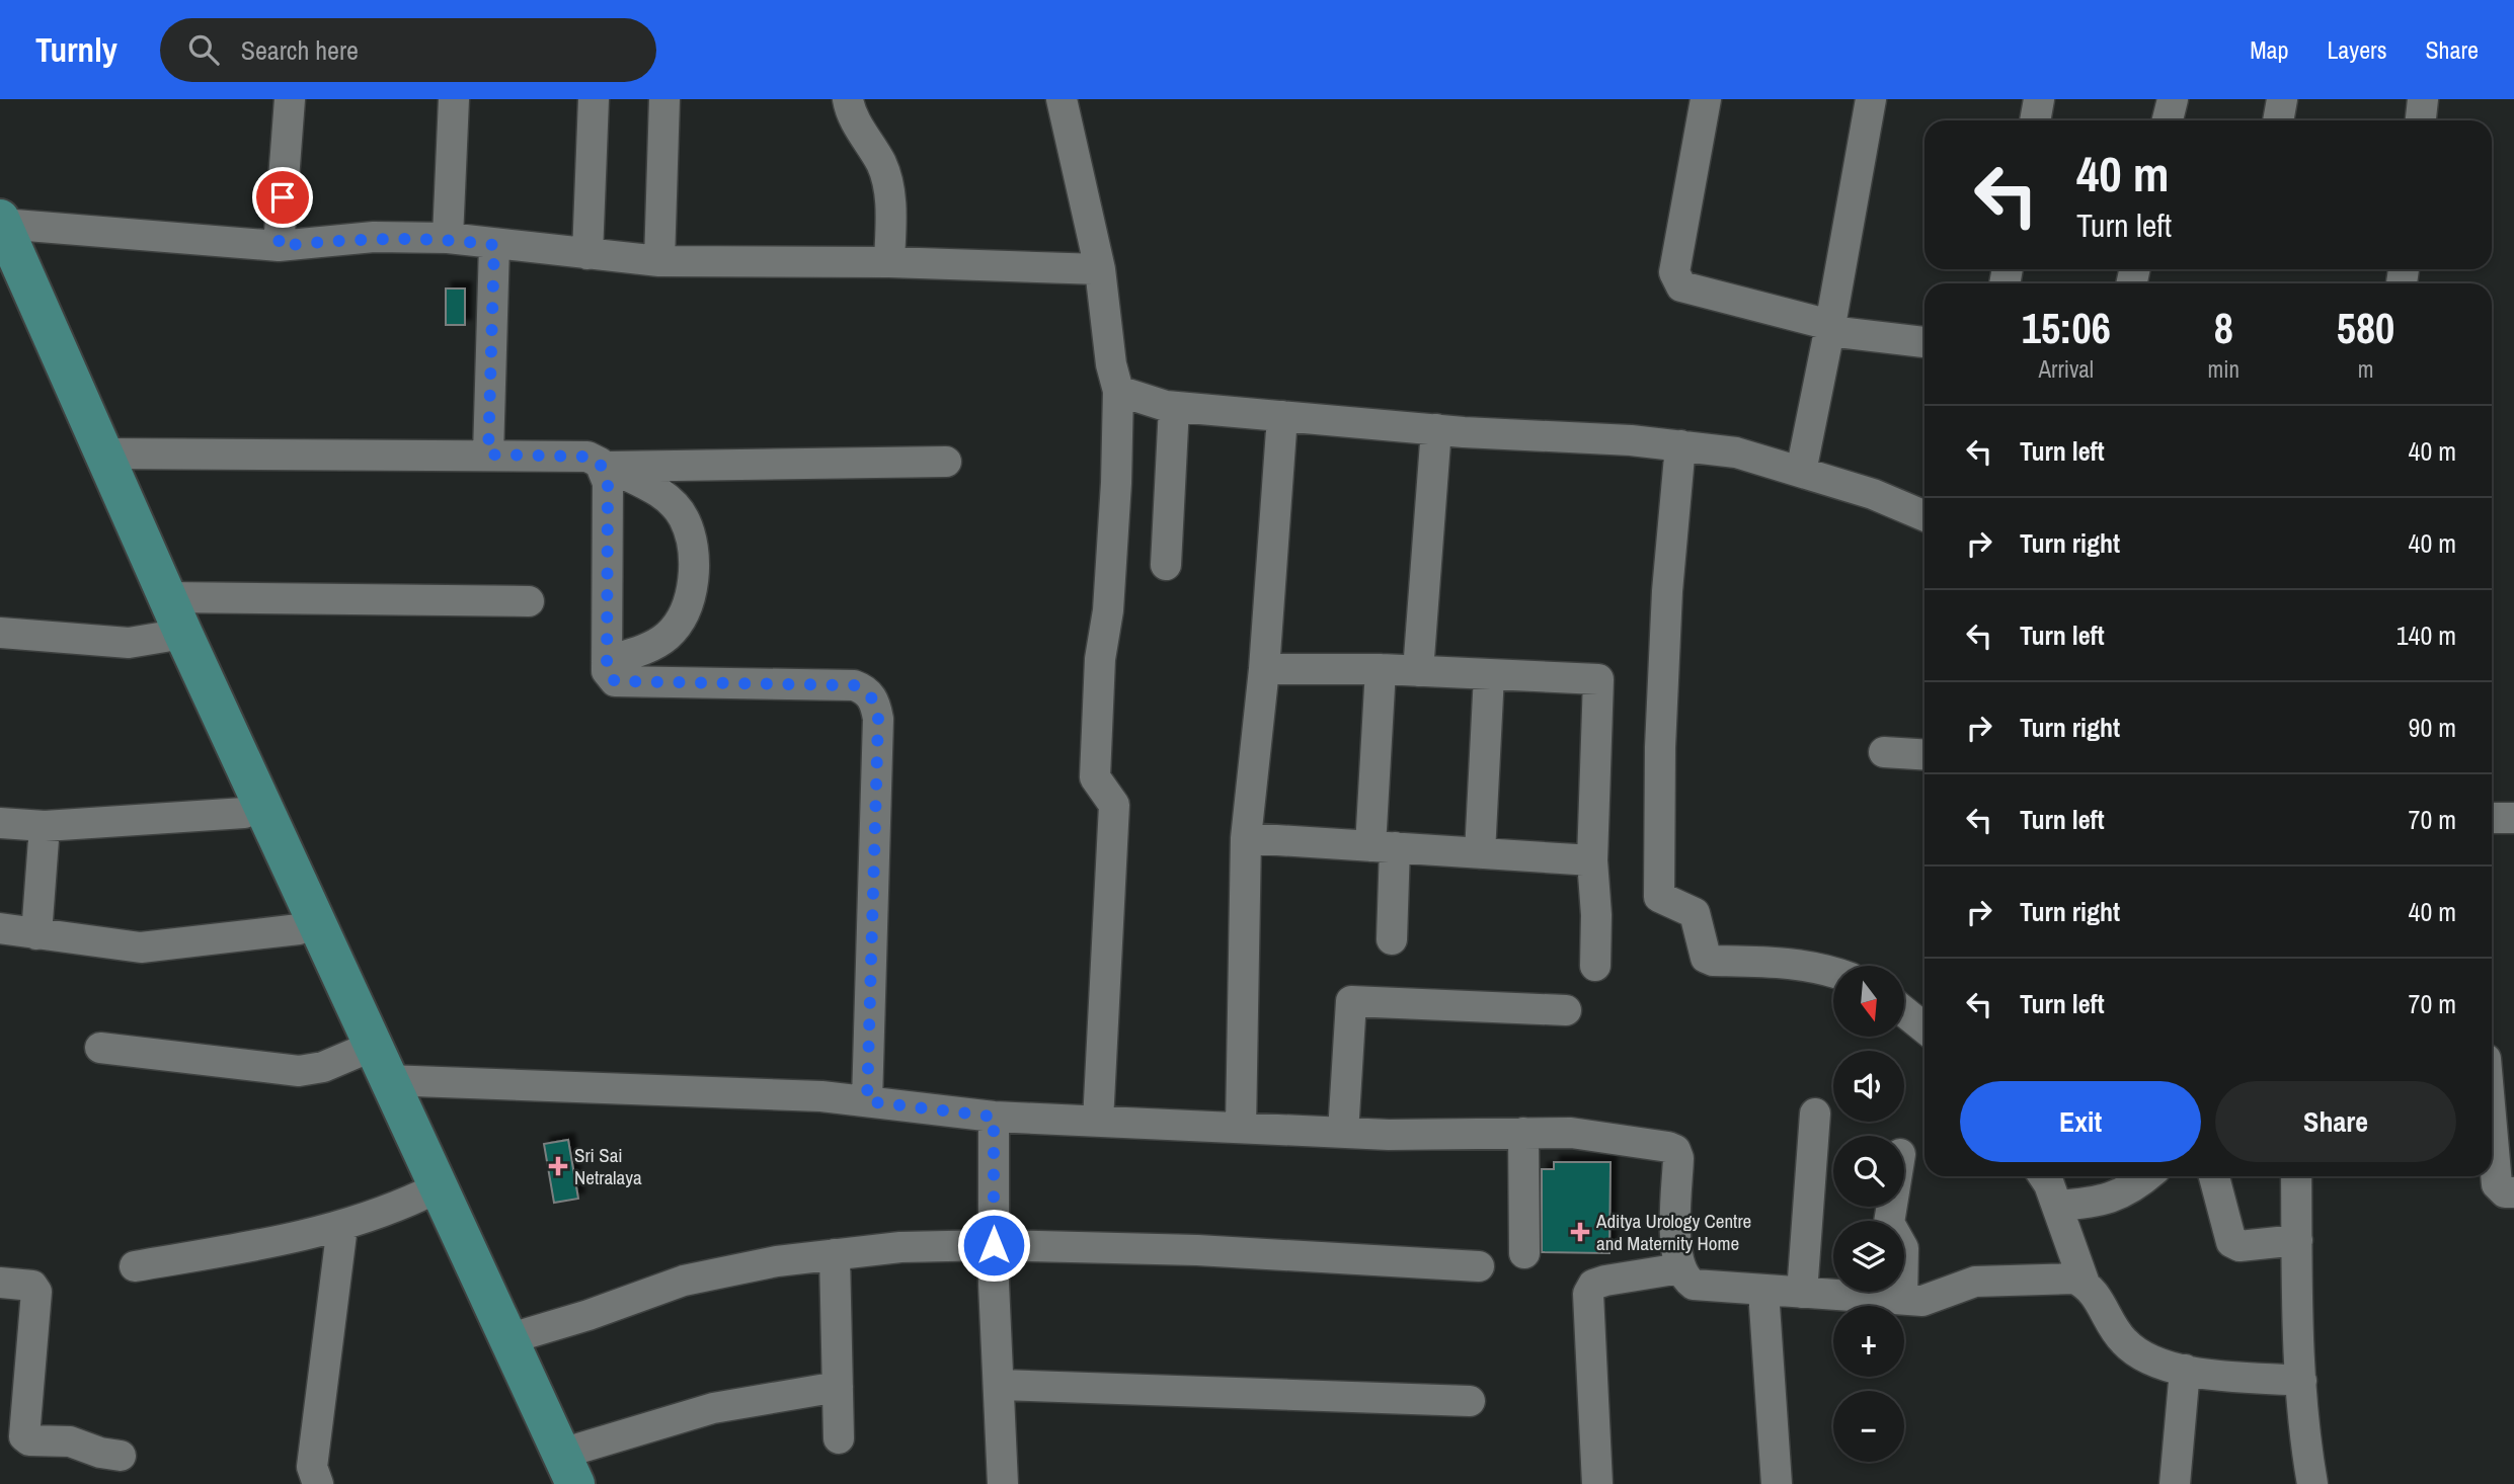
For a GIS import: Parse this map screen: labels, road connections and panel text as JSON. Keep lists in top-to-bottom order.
{
  "places": {
    "health": ["Sri Sai Netralaya", "Aditya Urology Centre and Maternity Home"]
  },
  "north": "bottom",
  "page": {
    "header": "Turnly",
    "search": "Search here",
    "nav": ["Map", "Layers", "Share"],
    "turn": ["40 m", "Turn left"],
    "eta": [
      "15:06",
      "Arrival",
      "8",
      "min",
      "580",
      "m"
    ],
    "list": [
      {
        "name": "Turn left",
        "value": "40 m"
      },
      {
        "name": "Turn right",
        "value": "40 m"
      },
      {
        "name": "Turn left",
        "value": "140 m"
      },
      {
        "name": "Turn right",
        "value": "90 m"
      },
      {
        "name": "Turn left",
        "value": "70 m"
      },
      {
        "name": "Turn right",
        "value": "40 m"
      },
      {
        "name": "Turn left",
        "value": "70 m"
      }
    ],
    "map_buttons": ["+", "−"],
    "buttons": ["Exit", "Share"]
  }
}
